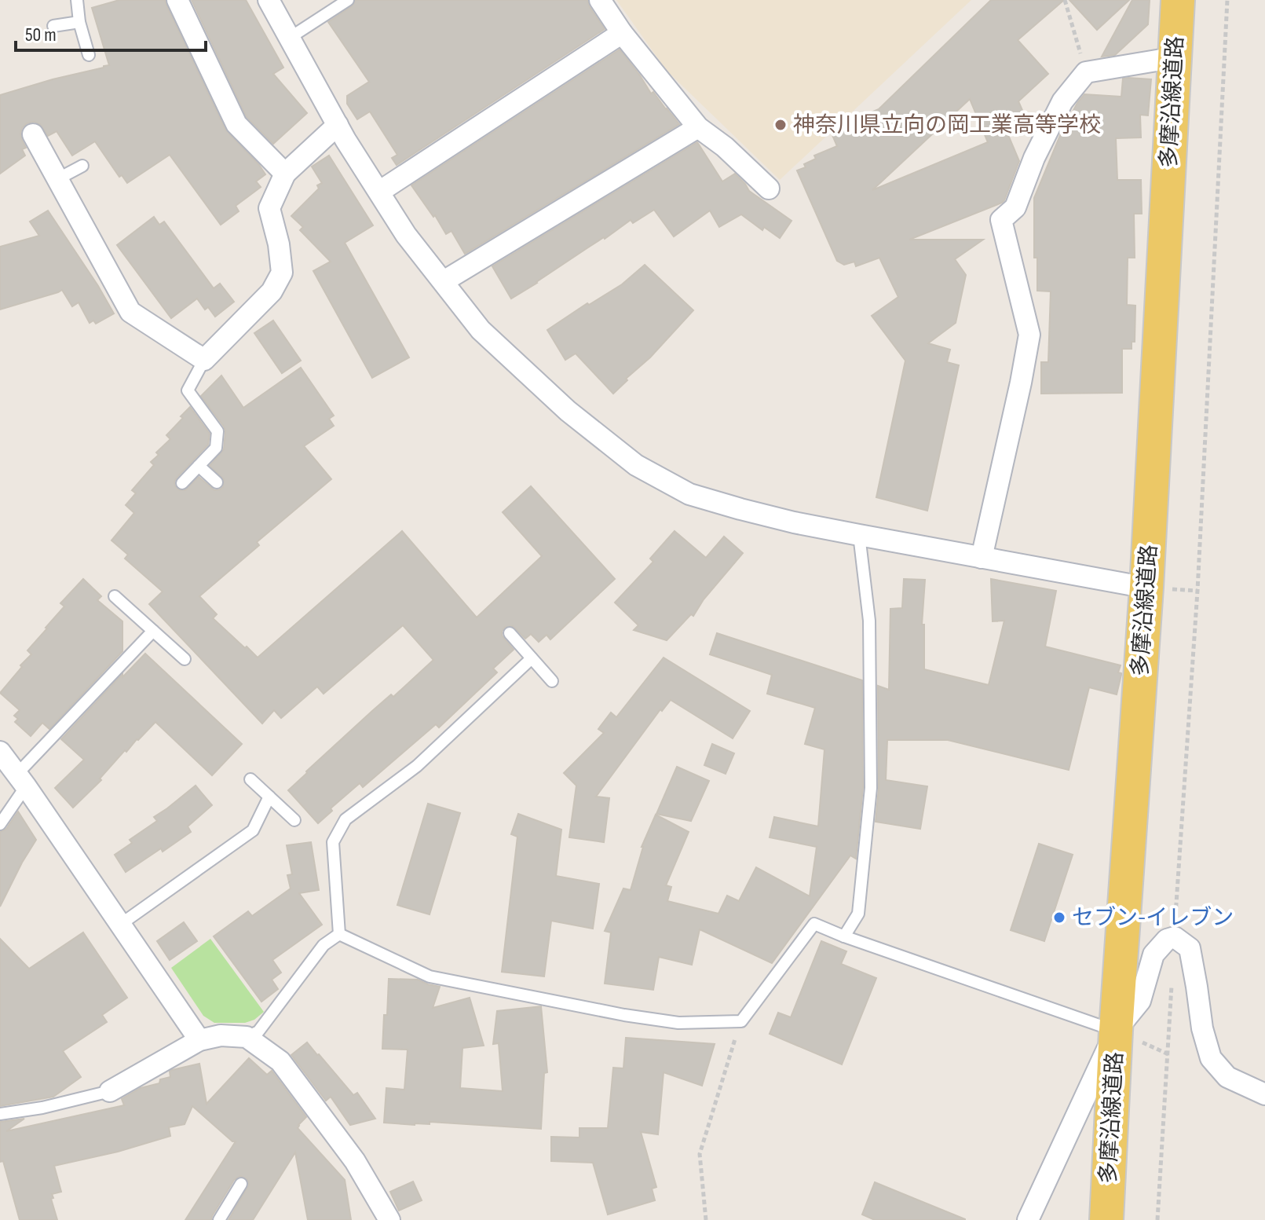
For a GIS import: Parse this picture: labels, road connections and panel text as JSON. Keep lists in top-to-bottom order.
{
  "streets": {
    "main road": ["多摩沿線道路"]
  },
  "places": ["神奈川県立向の岡工業高等学校", "セブン-イレブン"],
  "scale_bar": "50 m"
}
